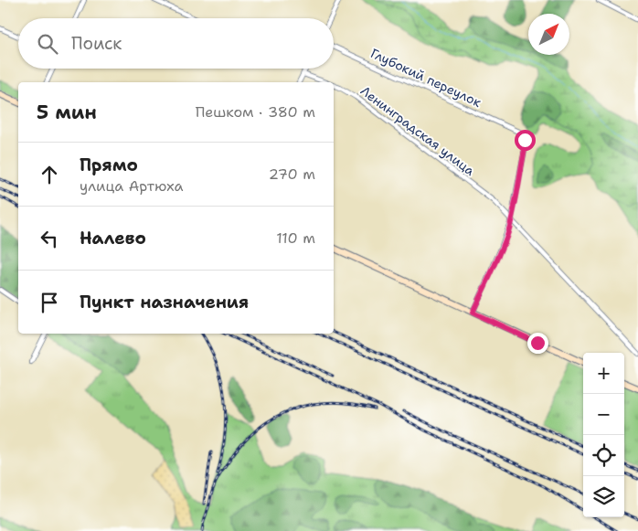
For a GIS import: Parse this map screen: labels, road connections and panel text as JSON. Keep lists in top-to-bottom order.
{
  "streets": {
    "street": ["Глубокий переулок", "Ленинградская улица"]
  },
  "crossings": [
    ["Глубокий переулок", "Ленинградская улица"]
  ],
  "north": "top right",
  "page": {
    "search": "Поиск",
    "heading": ["5 мин", "Пешком · 380 m"],
    "list": [
      ["Прямо", "улица Артюха", "270 m"],
      ["Налево", "110 m"],
      "Пункт назначения"
    ],
    "map_buttons": ["+", "−"]
  }
}
